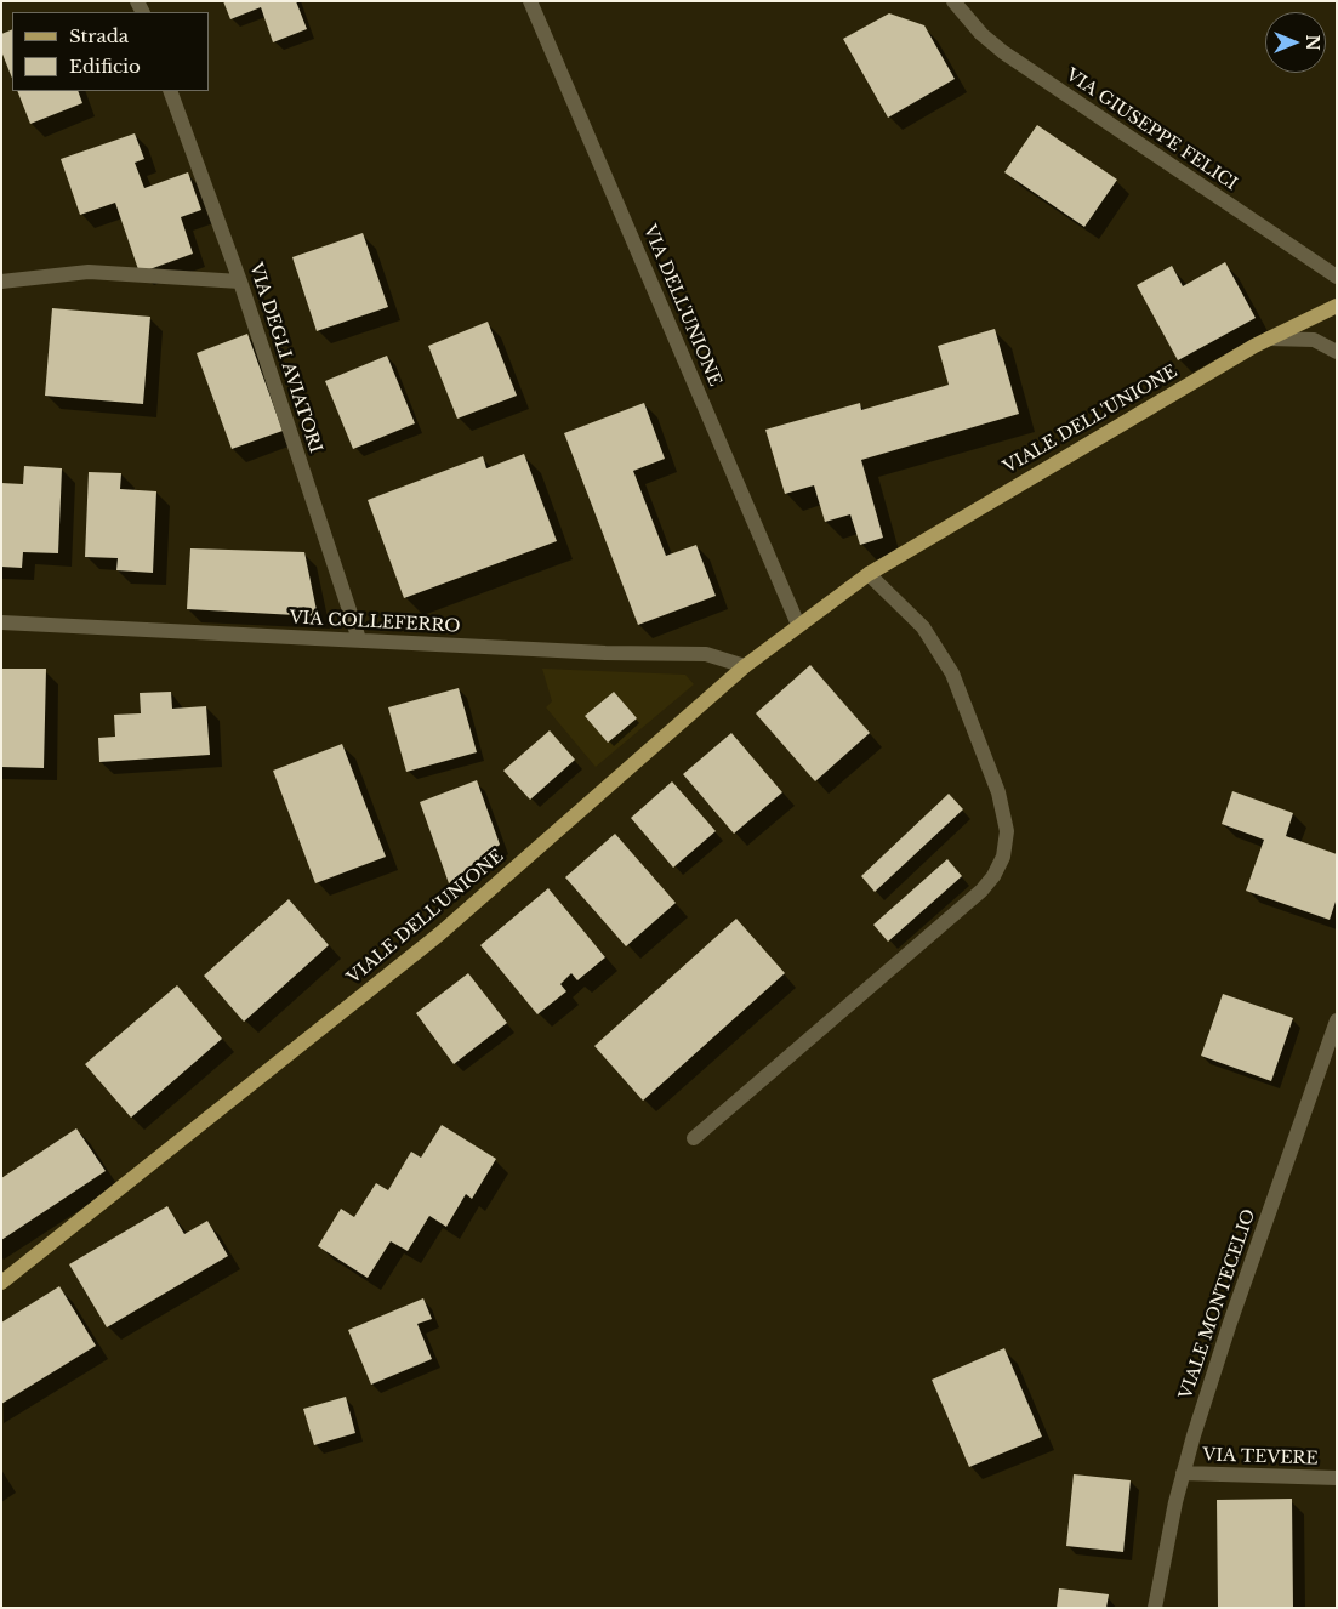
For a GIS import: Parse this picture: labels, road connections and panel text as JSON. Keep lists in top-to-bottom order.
{
  "streets": {
    "main road": ["VIALE DELL'UNIONE"],
    "street": [
      "VIA GIUSEPPE FELICI",
      "VIA DELL'UNIONE",
      "VIA DEGLI AVIATORI",
      "VIA COLLEFERRO",
      "VIALE MONTECELIO",
      "VIA TEVERE"
    ]
  },
  "crossings": [
    ["VIA DELL'UNIONE", "VIALE DELL'UNIONE"],
    ["VIA DEGLI AVIATORI", "VIA COLLEFERRO"],
    ["VIALE DELL'UNIONE", "VIA COLLEFERRO"],
    ["VIALE MONTECELIO", "VIA TEVERE"]
  ],
  "legend": ["Strada", "Edificio"],
  "north": "right"
}
